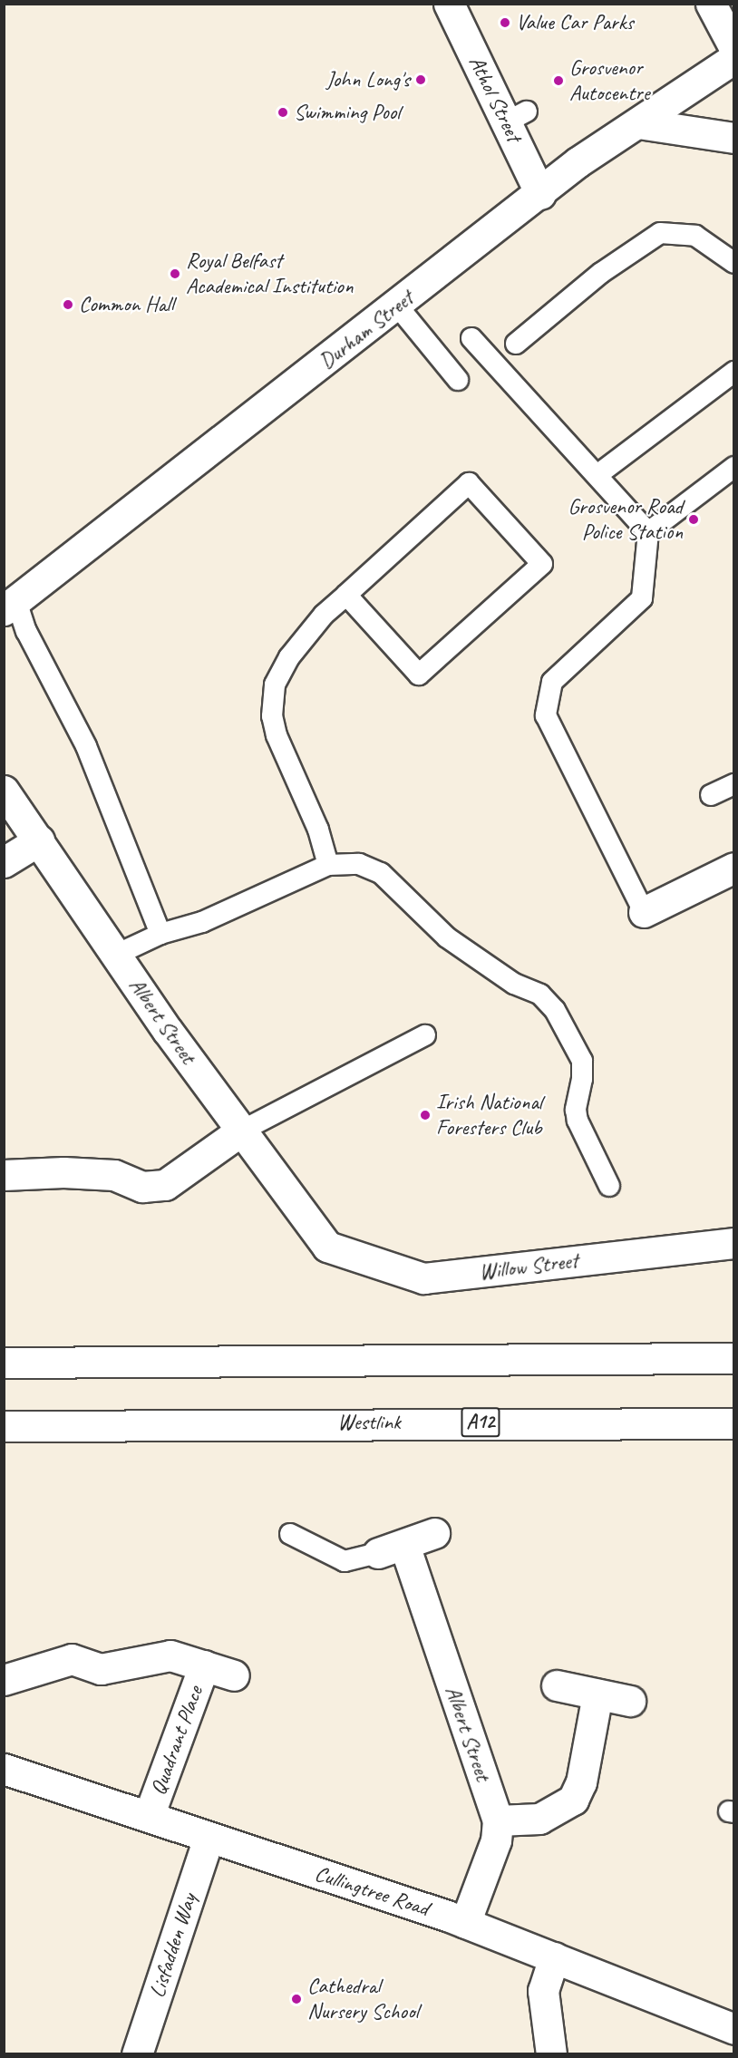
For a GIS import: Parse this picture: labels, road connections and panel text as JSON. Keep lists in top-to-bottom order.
{
  "streets": {
    "main road": [
      "Athol Street",
      "Durham Street",
      "Albert Street",
      "Willow Street",
      "Westlink",
      "A12",
      "Quadrant Place",
      "Cullingtree Road",
      "Lisfadden Way"
    ]
  },
  "crossings": [
    ["Athol Street", "Durham Street"],
    ["Albert Street", "Willow Street"],
    ["Albert Street", "Cullingtree Road"],
    ["Quadrant Place", "Cullingtree Road"],
    ["Cullingtree Road", "Lisfadden Way"]
  ],
  "places": [
    "Value Car Parks",
    "John Long's",
    "Grosvenor Autocentre",
    "Swimming Pool",
    "Royal Belfast Academical Institution",
    "Common Hall",
    "Grosvenor Road Police Station",
    "Irish National Foresters Club",
    "Cathedral Nursery School"
  ]
}
